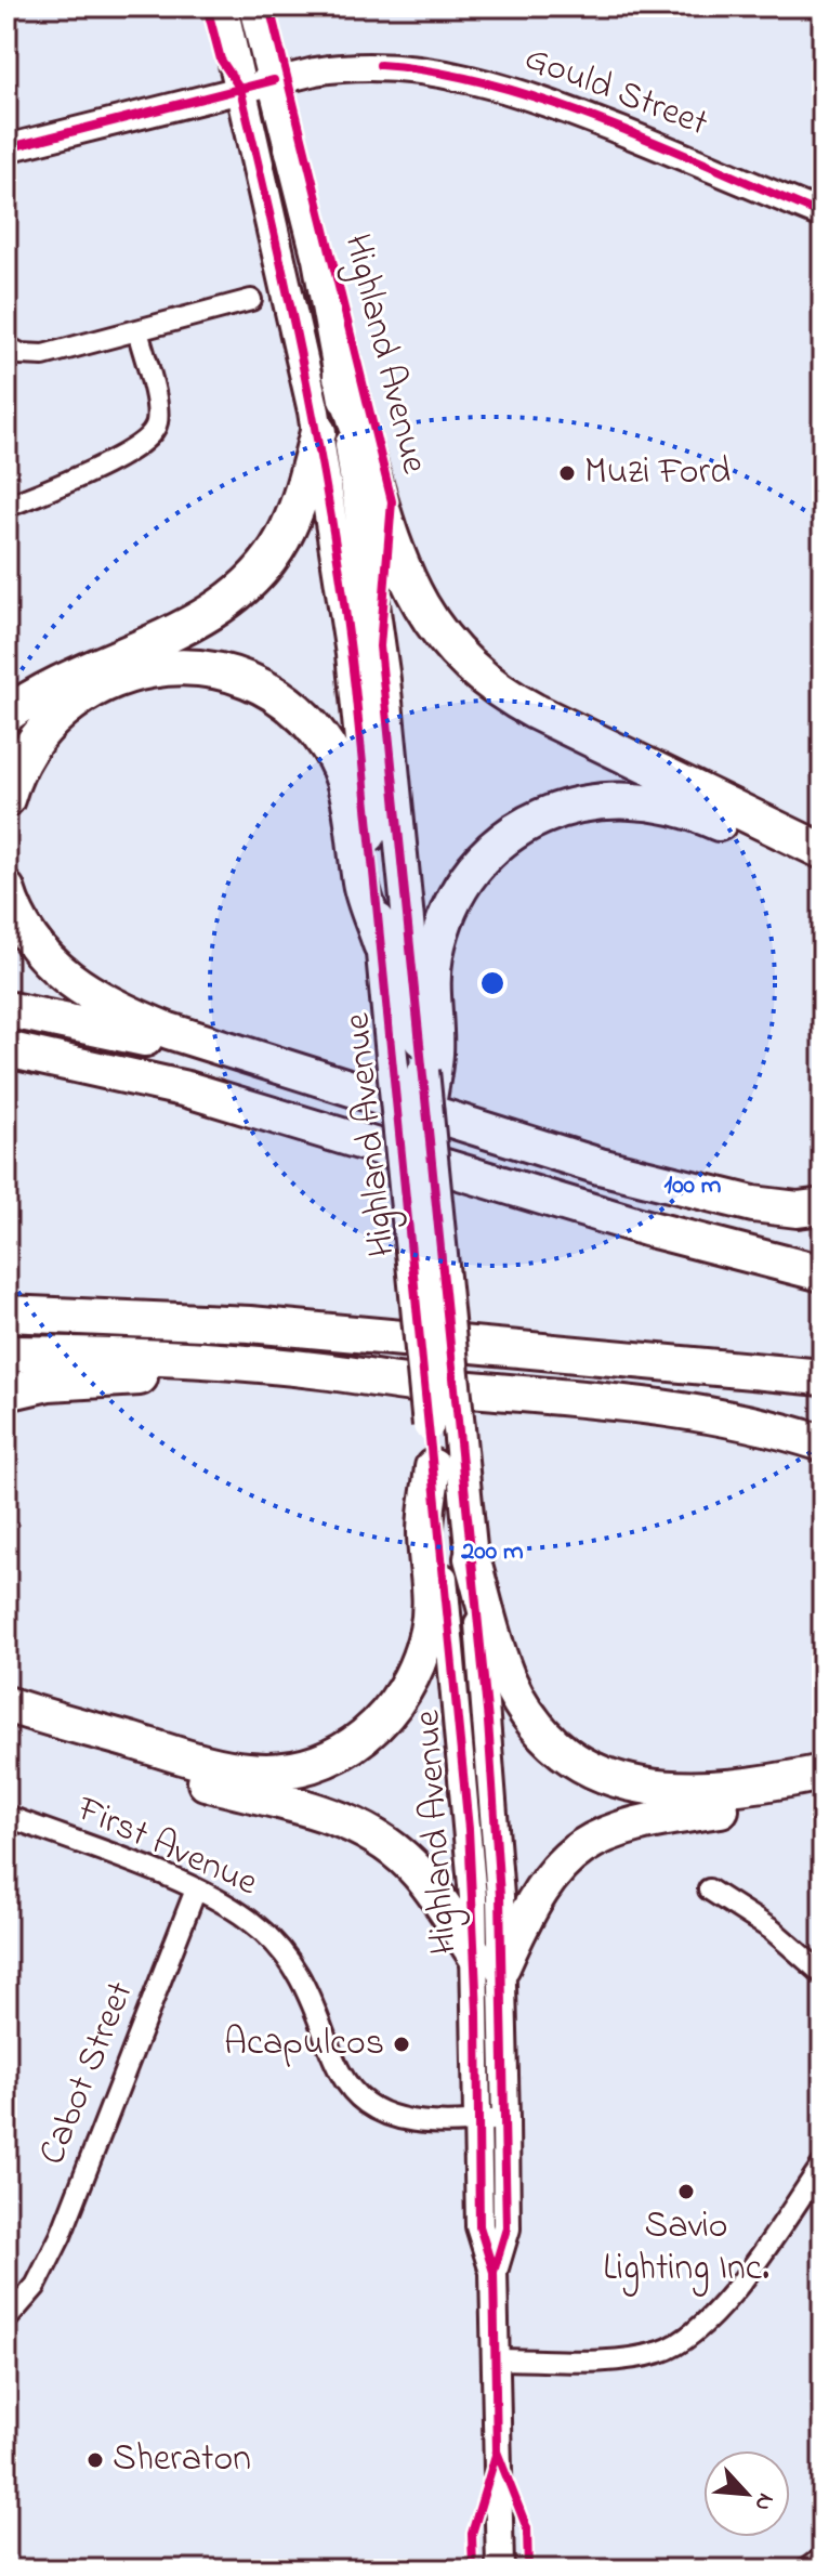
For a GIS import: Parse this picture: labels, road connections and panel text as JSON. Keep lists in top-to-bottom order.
{
  "streets": {
    "main road": ["Gould Street", "Highland Avenue"],
    "street": ["First Avenue", "Cabot Street"]
  },
  "crossings": [
    ["Gould Street", "Highland Avenue"],
    ["Highland Avenue", "First Avenue"],
    ["First Avenue", "Cabot Street"]
  ],
  "places": [
    "Muzi Ford",
    "Acapulcos",
    "Savio Lighting Inc.",
    "Sheraton"
  ],
  "north": "bottom right",
  "rings": ["100 m", "200 m"]
}
